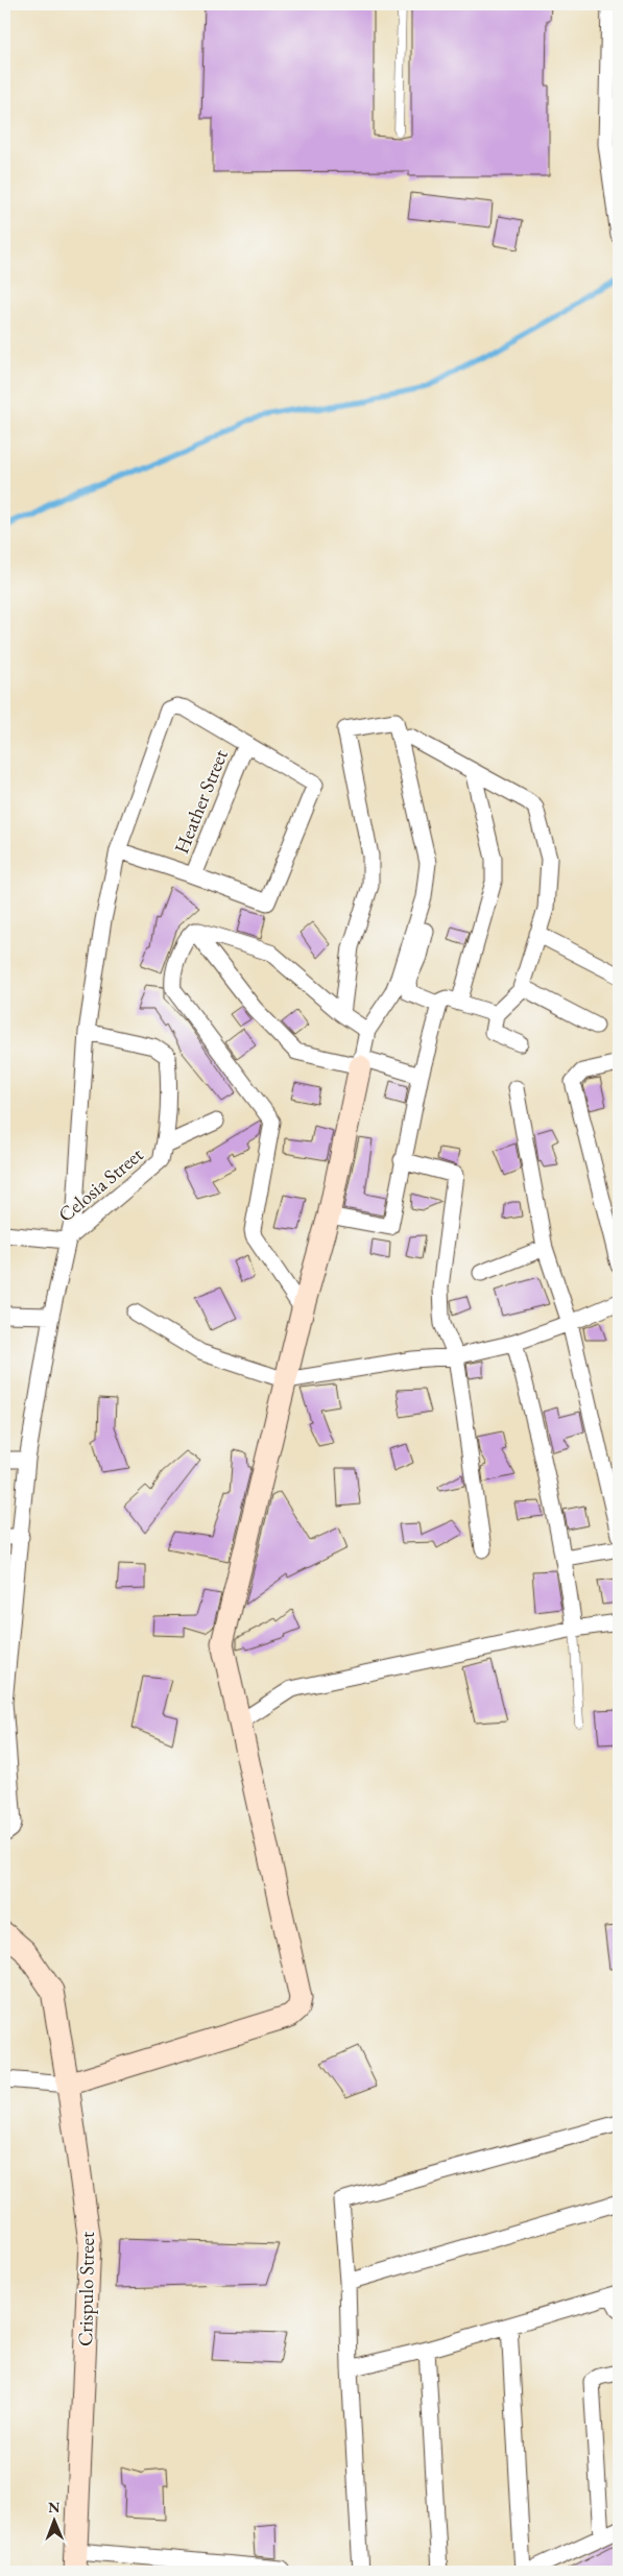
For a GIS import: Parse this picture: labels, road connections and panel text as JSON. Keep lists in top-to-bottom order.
{
  "streets": {
    "street": ["Heather Street", "Celosia Street", "Crispulo Street"]
  },
  "north": "top"
}
